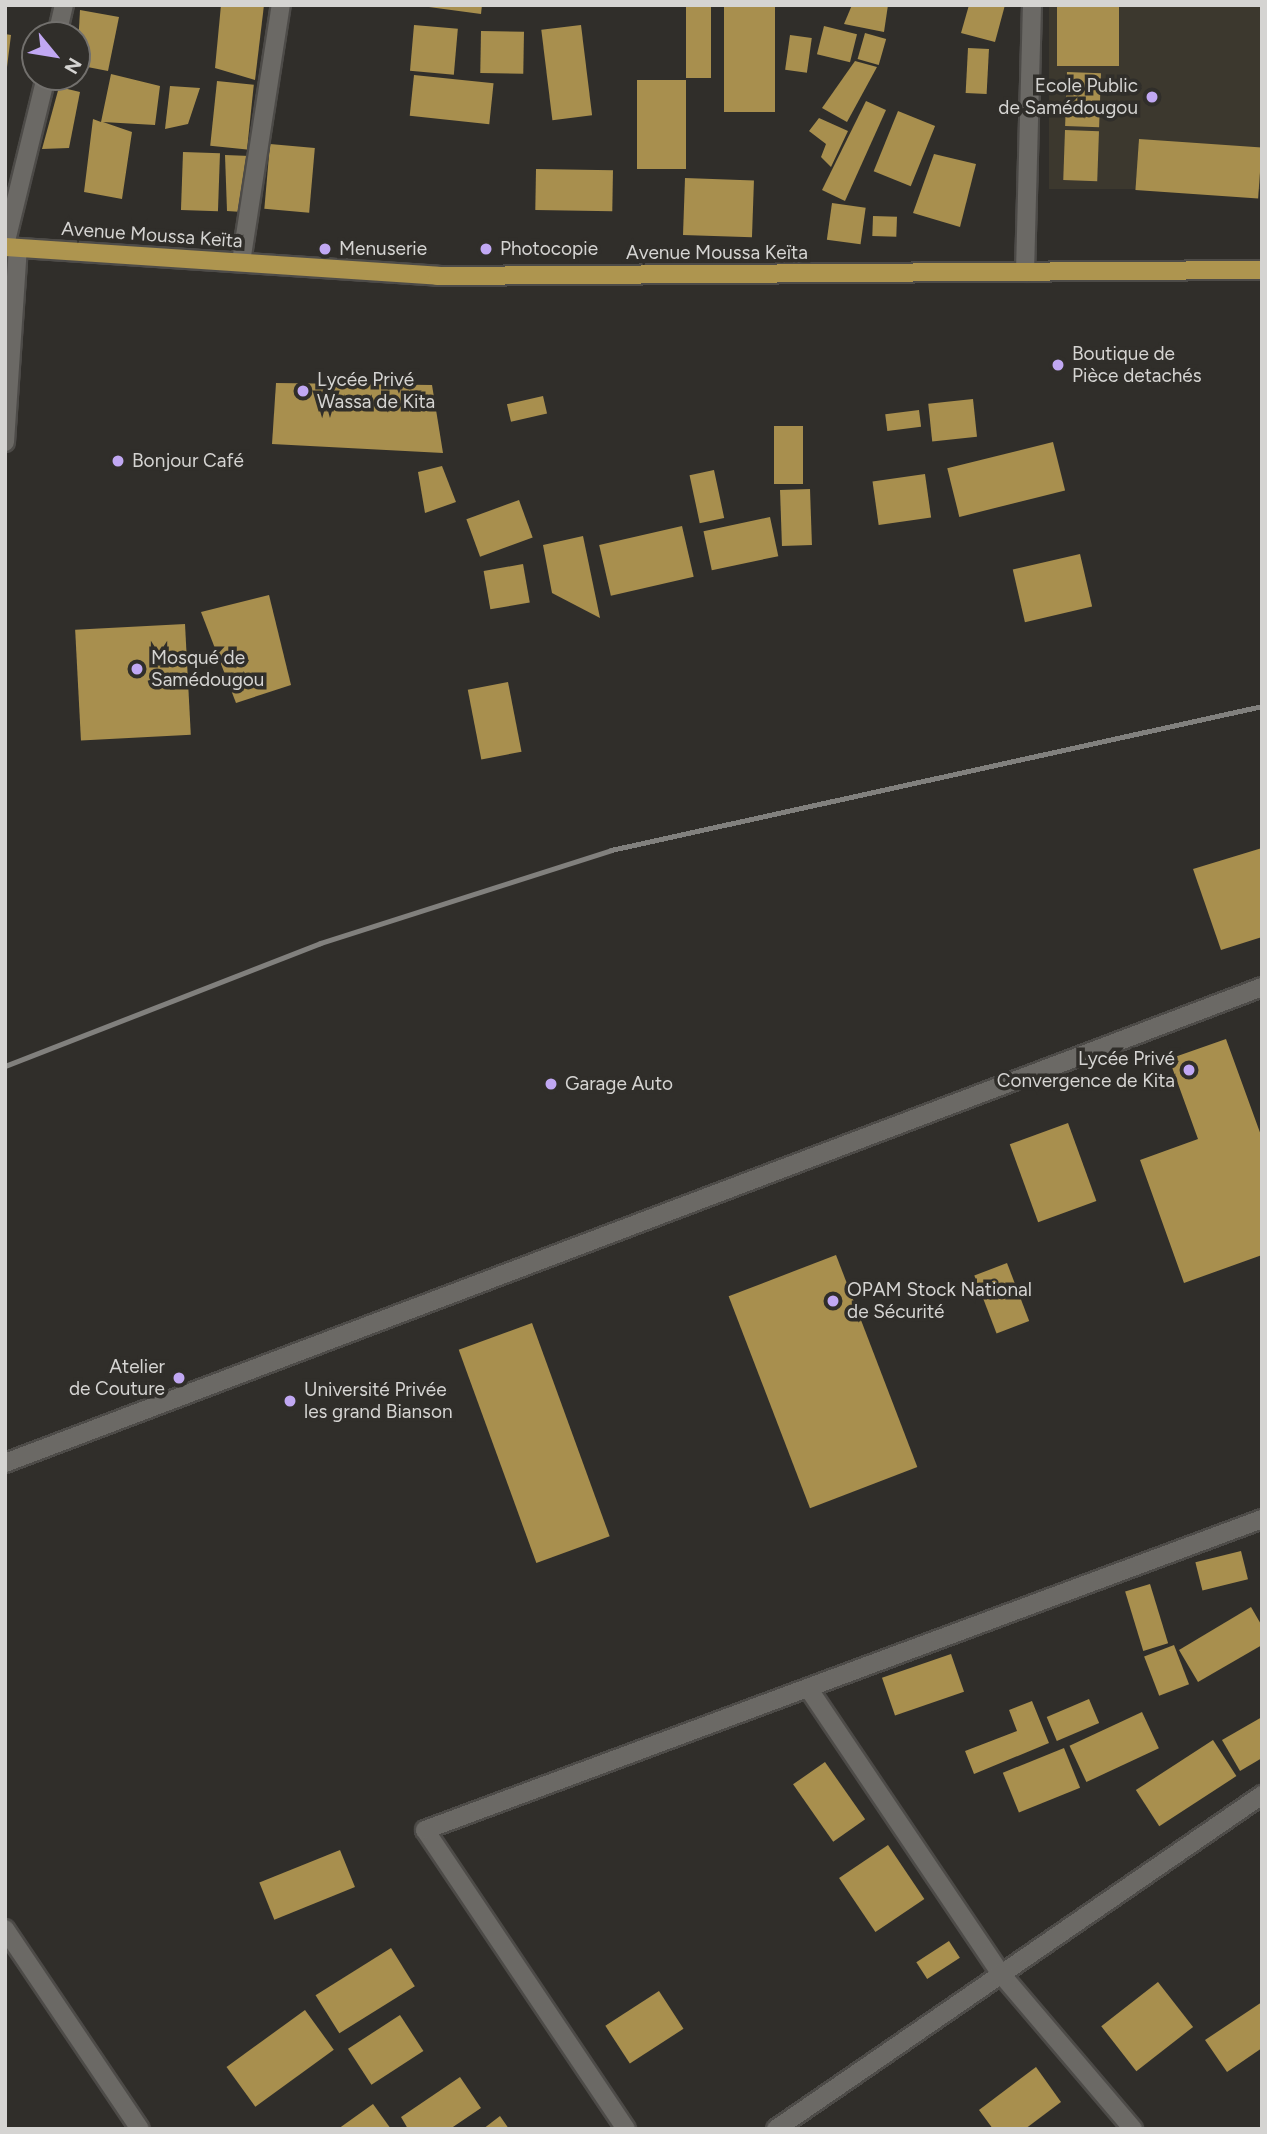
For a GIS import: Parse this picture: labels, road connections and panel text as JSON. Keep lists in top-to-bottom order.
{
  "streets": {
    "main road": ["Avenue Moussa Keïta"]
  },
  "places": [
    "Ecole Public de Samédougou",
    "Menuserie",
    "Photocopie",
    "Boutique de Pièce detachés",
    "Lycée Privé Wassa de Kita",
    "Bonjour Café",
    "Mosqué de Samédougou",
    "Lycée Privé Convergence de Kita",
    "Garage Auto",
    "OPAM Stock National de Sécurité",
    "Atelier de Couture",
    "Université Privée les grand Bianson"
  ],
  "north": "bottom right"
}
